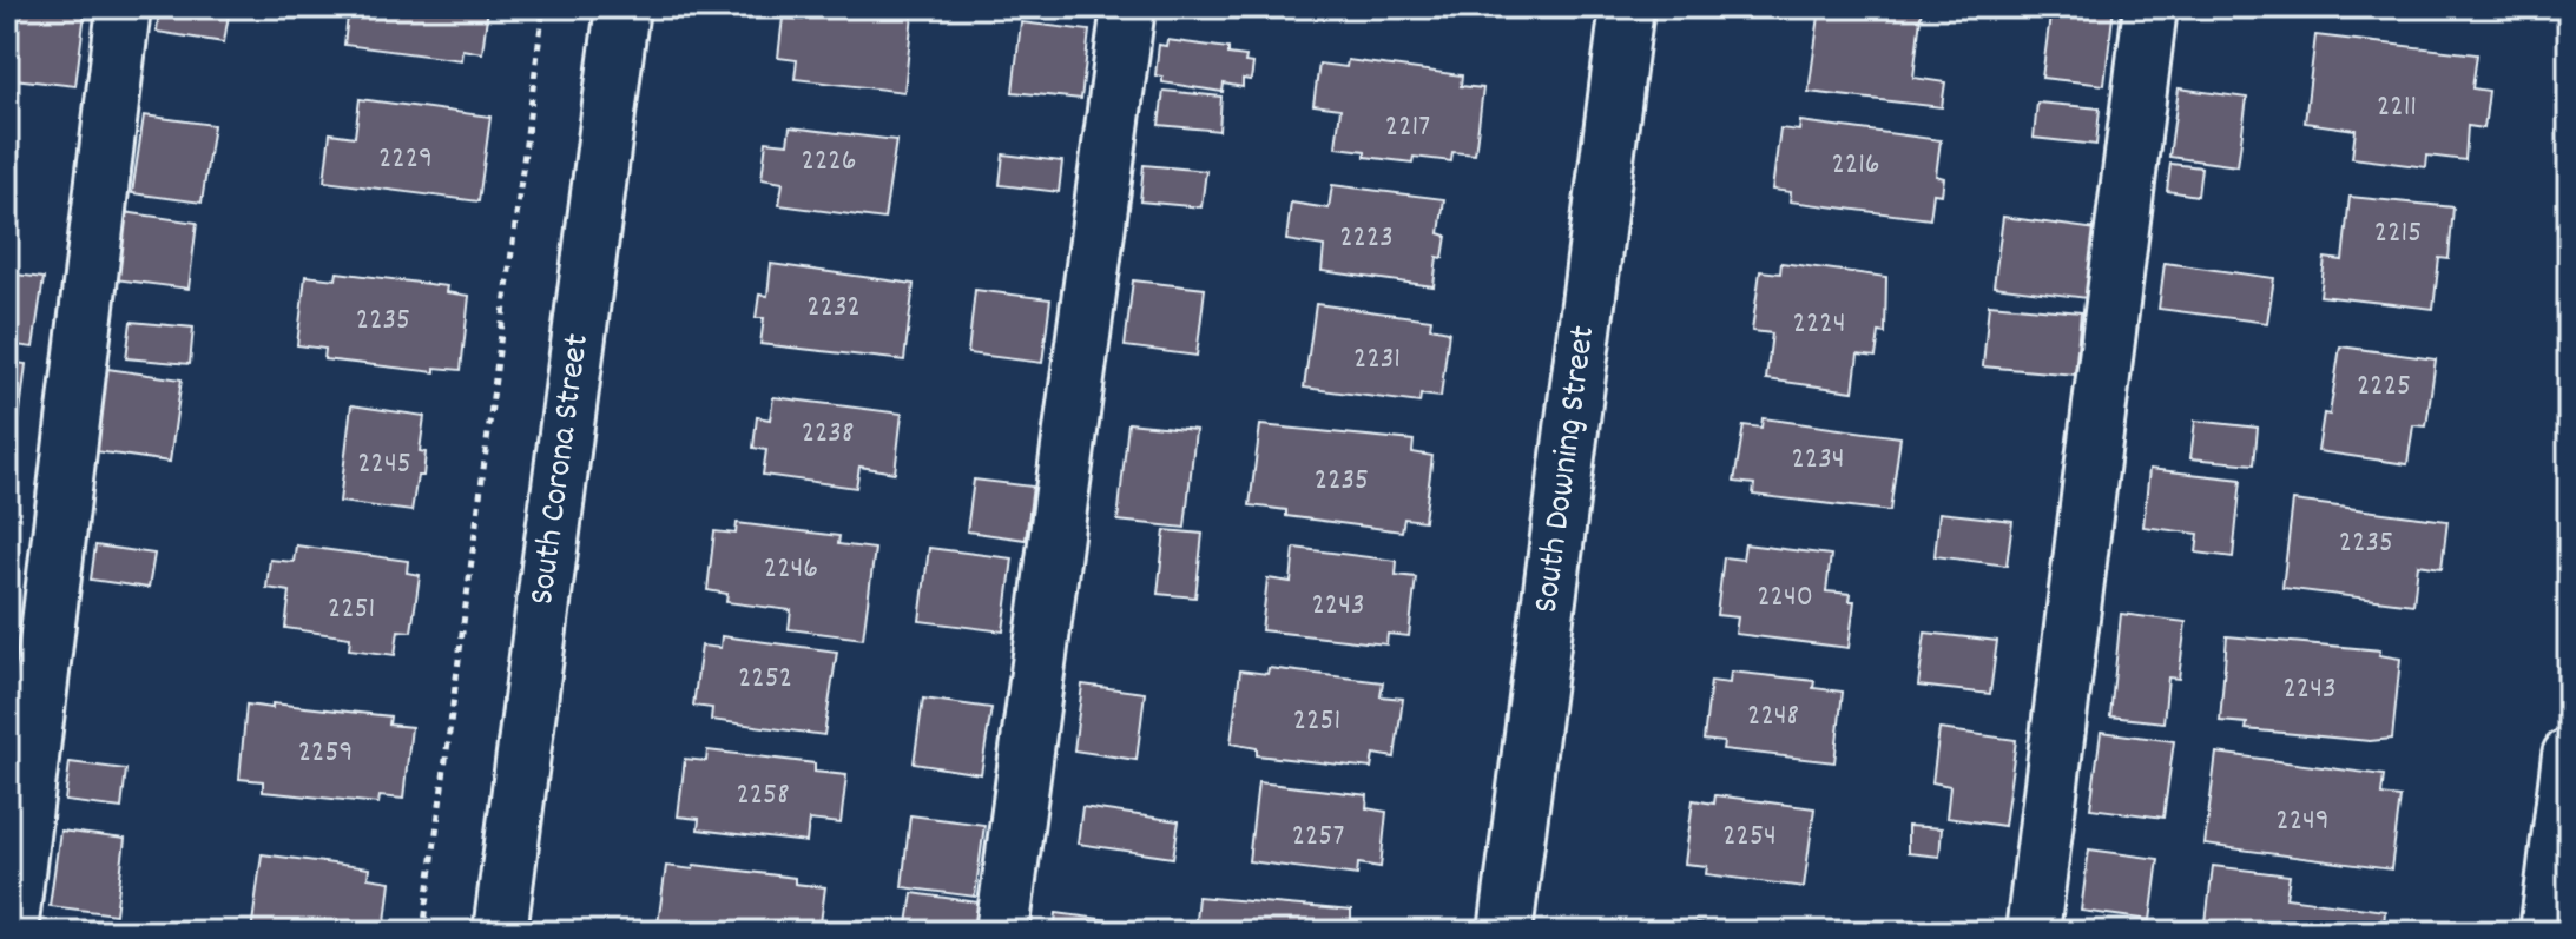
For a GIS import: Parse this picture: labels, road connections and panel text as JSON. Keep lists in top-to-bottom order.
{
  "streets": {
    "street": ["South Corona Street", "South Downing Street"]
  },
  "house_numbers": [
    "2211",
    "2217",
    "2229",
    "2226",
    "2216",
    "2215",
    "2223",
    "2232",
    "2235",
    "2224",
    "2231",
    "2225",
    "2238",
    "2234",
    "2245",
    "2235",
    "2235",
    "2246",
    "2240",
    "2243",
    "2251",
    "2252",
    "2243",
    "2248",
    "2251",
    "2259",
    "2258",
    "2249",
    "2257",
    "2254"
  ]
}
